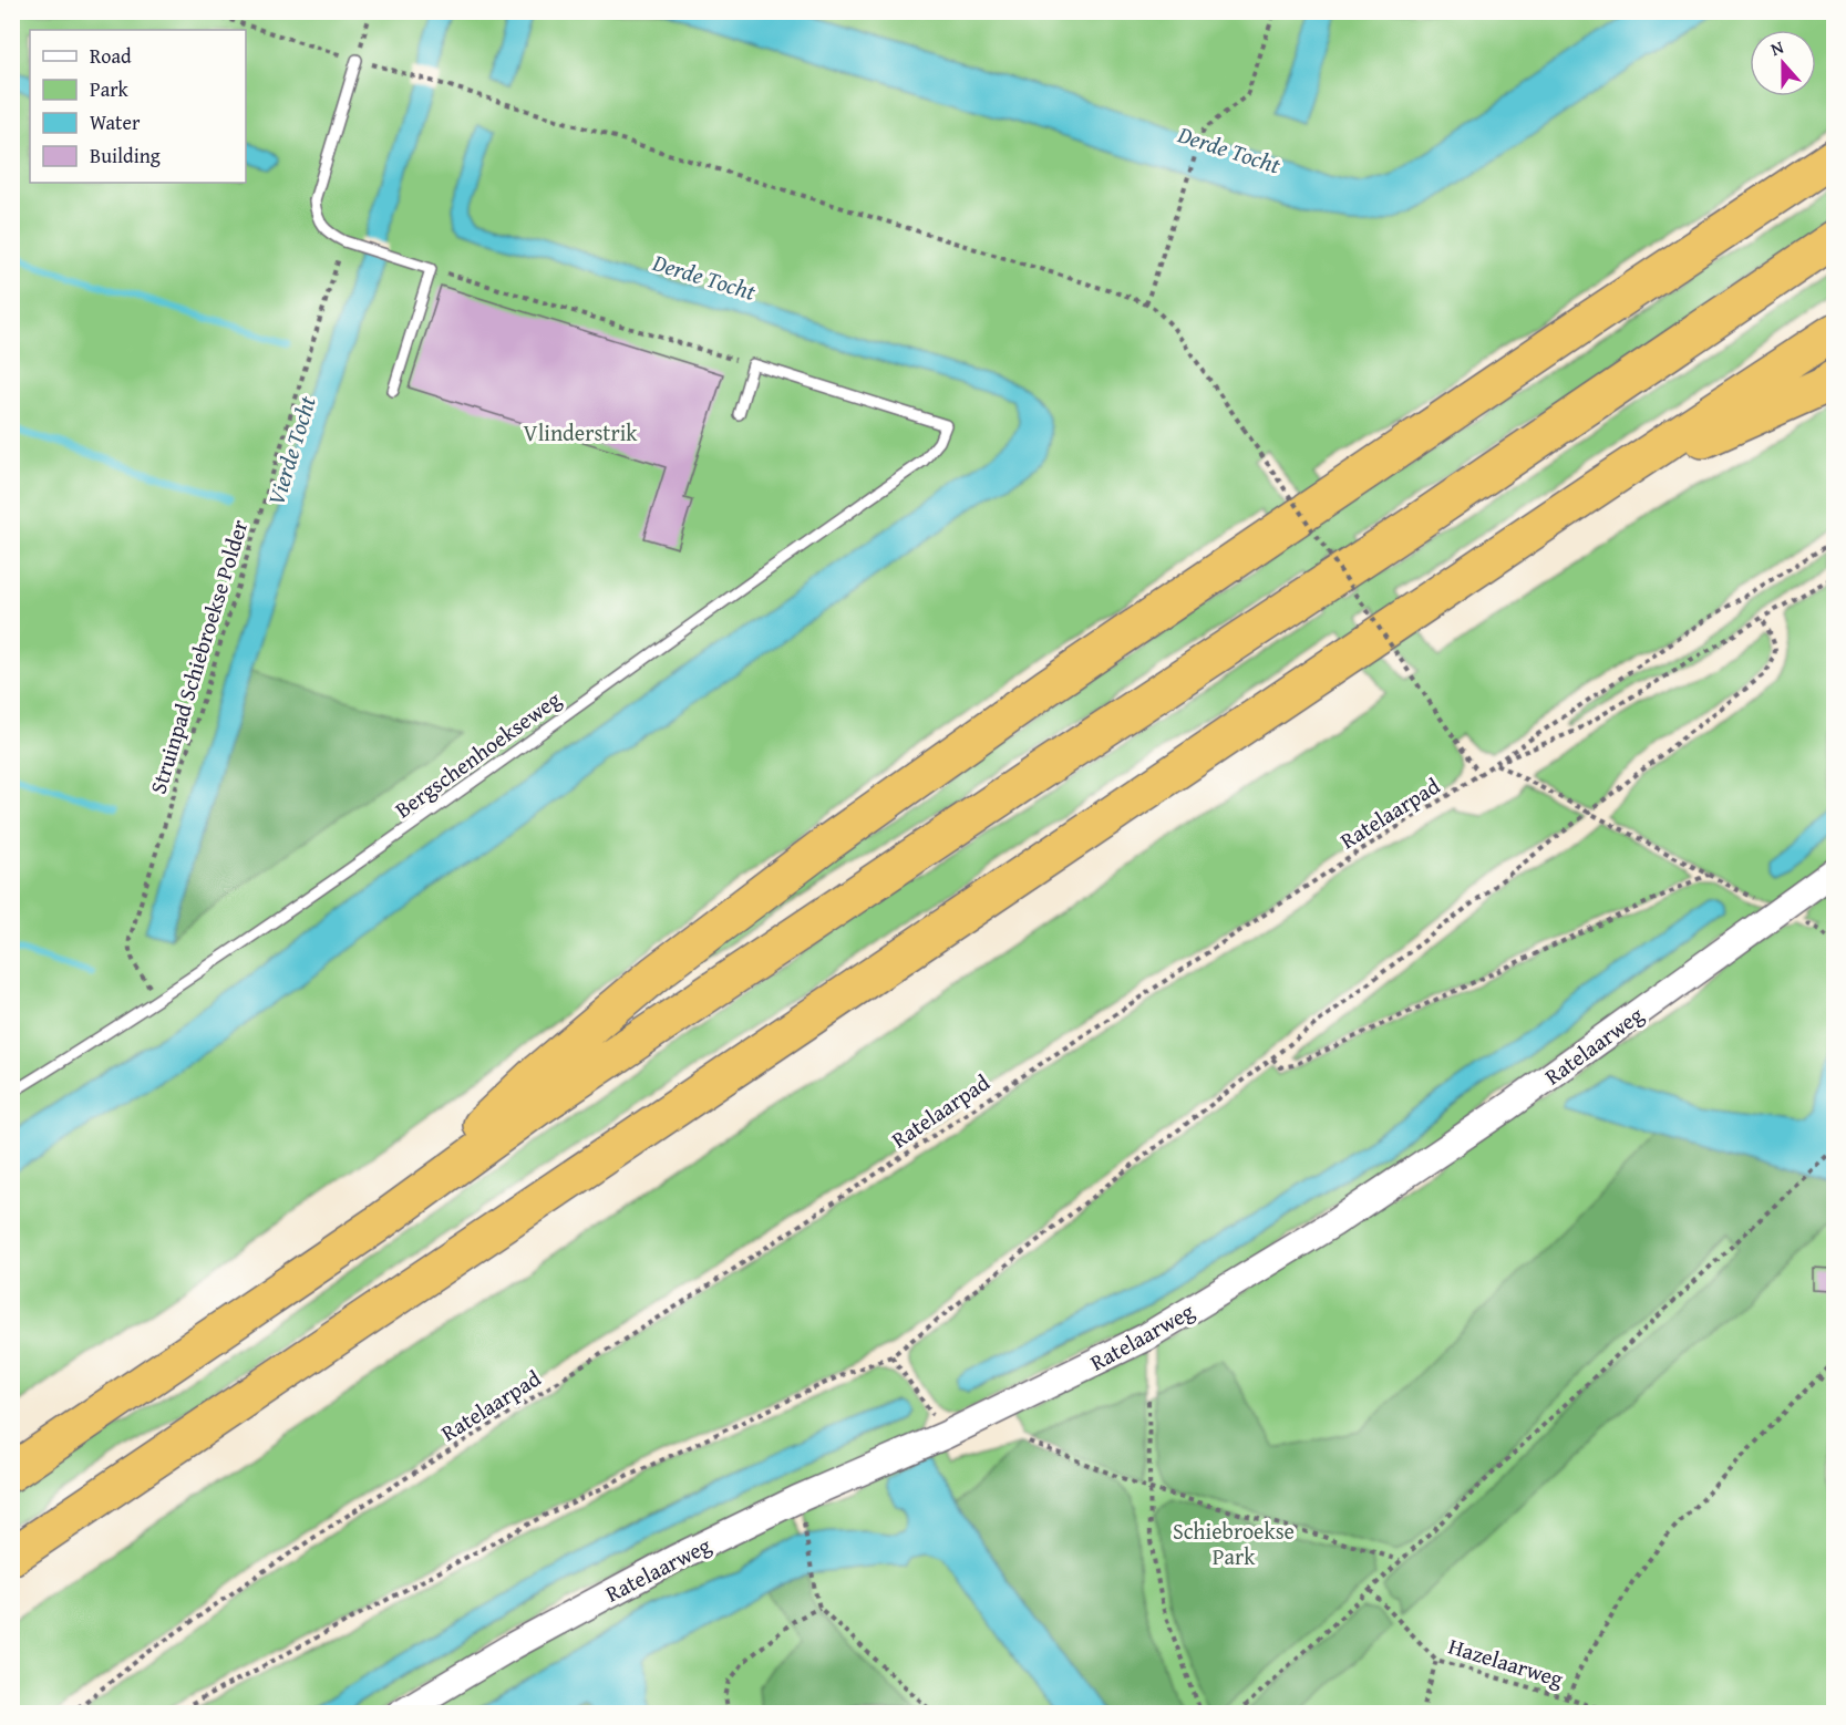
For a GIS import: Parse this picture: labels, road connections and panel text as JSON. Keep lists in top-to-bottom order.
{
  "streets": {
    "street": ["Ratelaarweg"],
    "lane": ["Bergschenhoekseweg"],
    "path": ["Struinpad Schiebroekse Polder", "Ratelaarpad", "Hazelaarweg"]
  },
  "crossings": [
    ["Struinpad Schiebroekse Polder", "Bergschenhoekseweg"]
  ],
  "water": ["Derde Tocht", "Vierde Tocht"],
  "parks": ["Vlinderstrik", "Schiebroekse Park"],
  "legend": [
    "Road",
    "Park",
    "Water",
    "Building"
  ],
  "north": "top"
}
